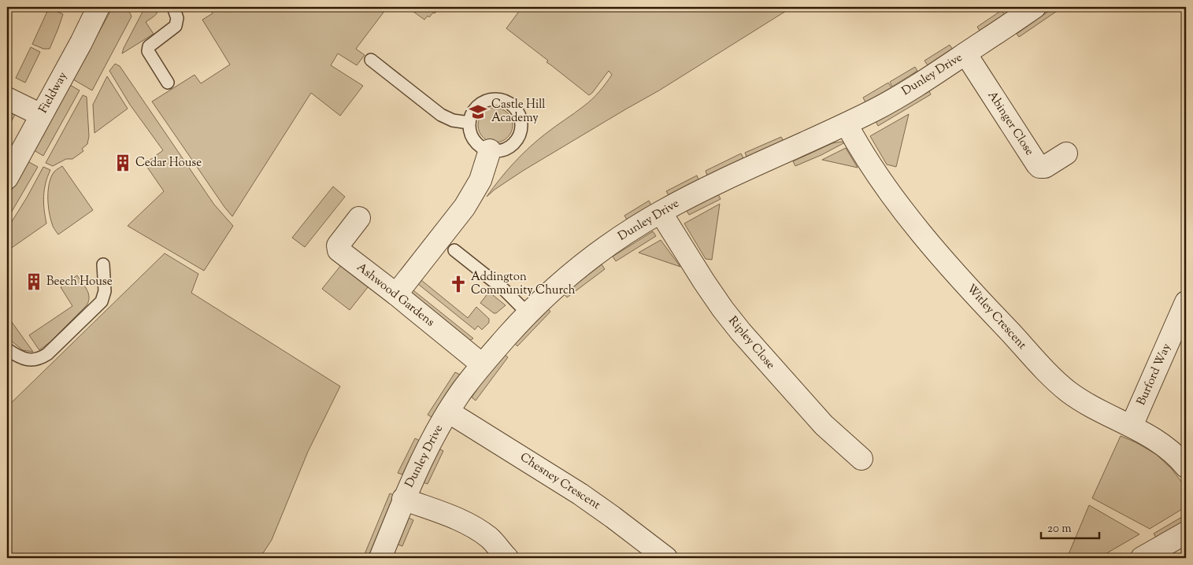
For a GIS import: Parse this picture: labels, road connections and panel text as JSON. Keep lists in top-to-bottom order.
{
  "streets": {
    "street": [
      "Dunley Drive",
      "Fieldway",
      "Abinger Close",
      "Ashwood Gardens",
      "Witley Crescent",
      "Ripley Close",
      "Burford Way",
      "Chesney Crescent"
    ]
  },
  "crossings": [
    ["Dunley Drive", "Abinger Close"],
    ["Dunley Drive", "Ashwood Gardens"],
    ["Dunley Drive", "Witley Crescent"],
    ["Dunley Drive", "Ripley Close"],
    ["Dunley Drive", "Chesney Crescent"],
    ["Witley Crescent", "Burford Way"]
  ],
  "places": {
    "school or university": ["Castle Hill Academy"],
    "building": ["Cedar House", "Beech House"],
    "church": ["Addington Community Church"]
  },
  "scale_bar": "20 m"
}
